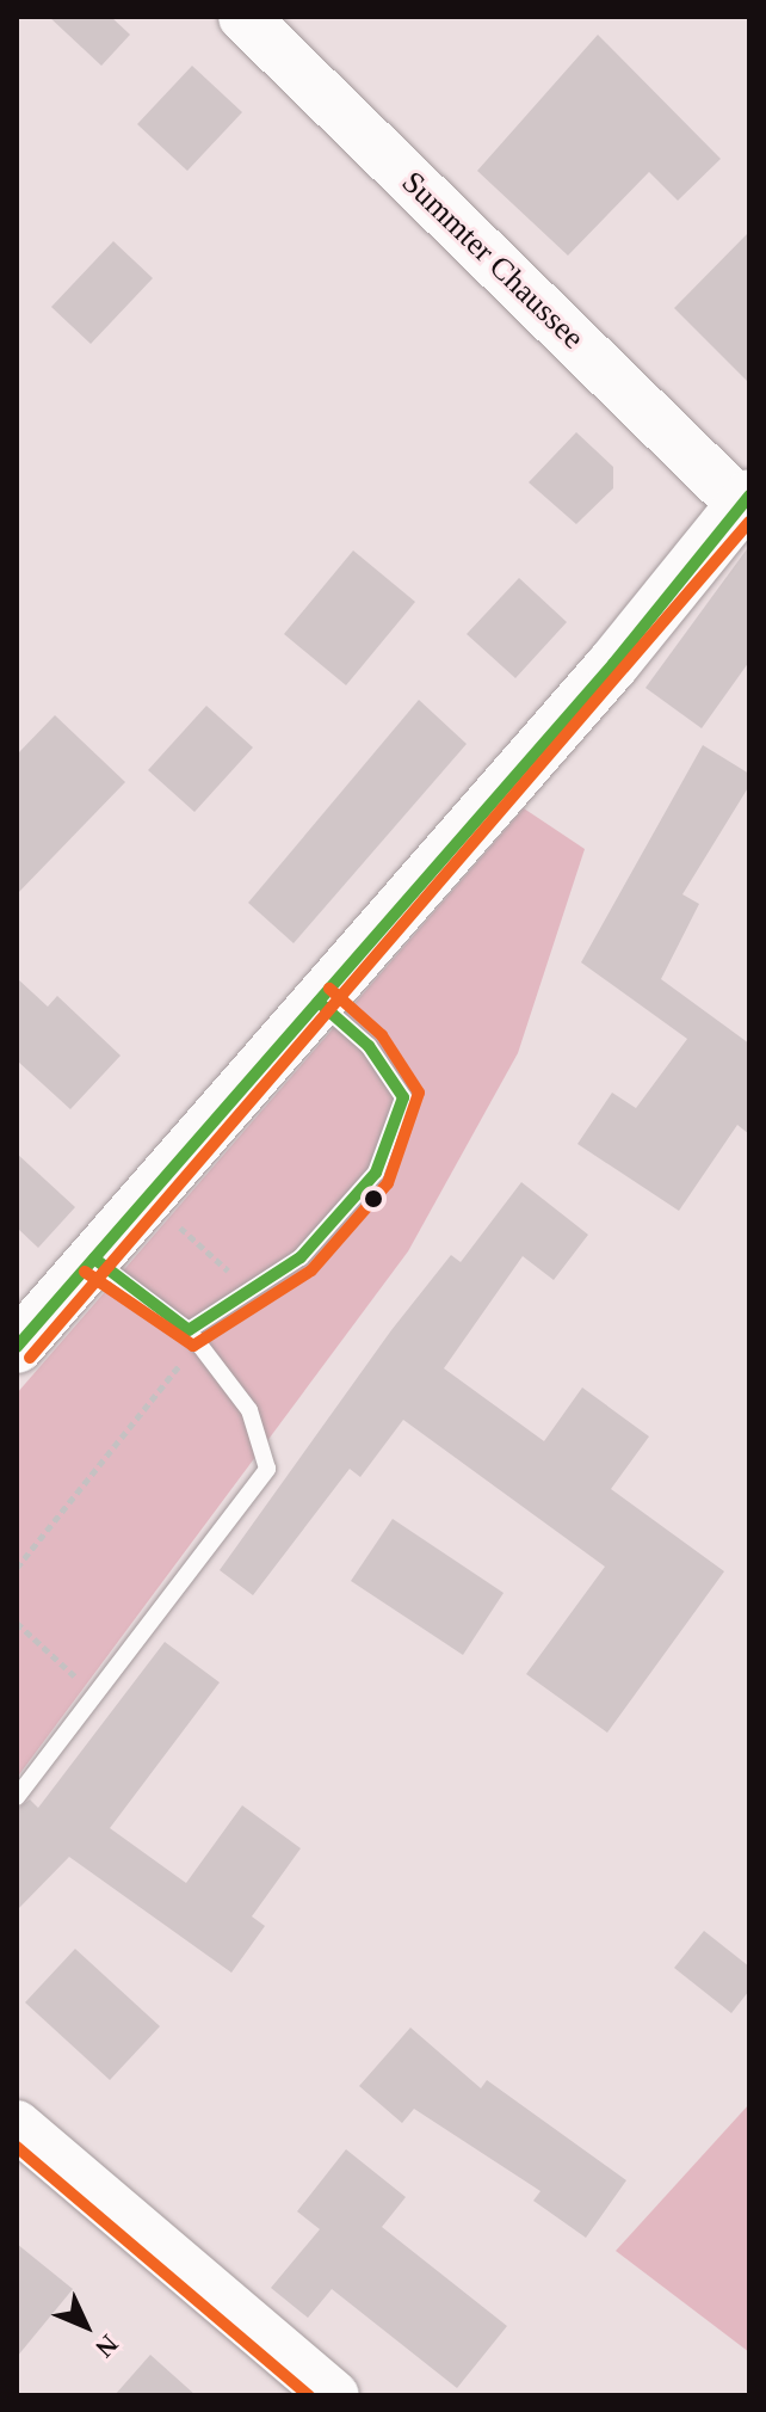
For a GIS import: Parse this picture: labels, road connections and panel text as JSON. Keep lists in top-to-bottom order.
{
  "streets": {
    "main road": ["Summter Chaussee"]
  },
  "north": "bottom right"
}
